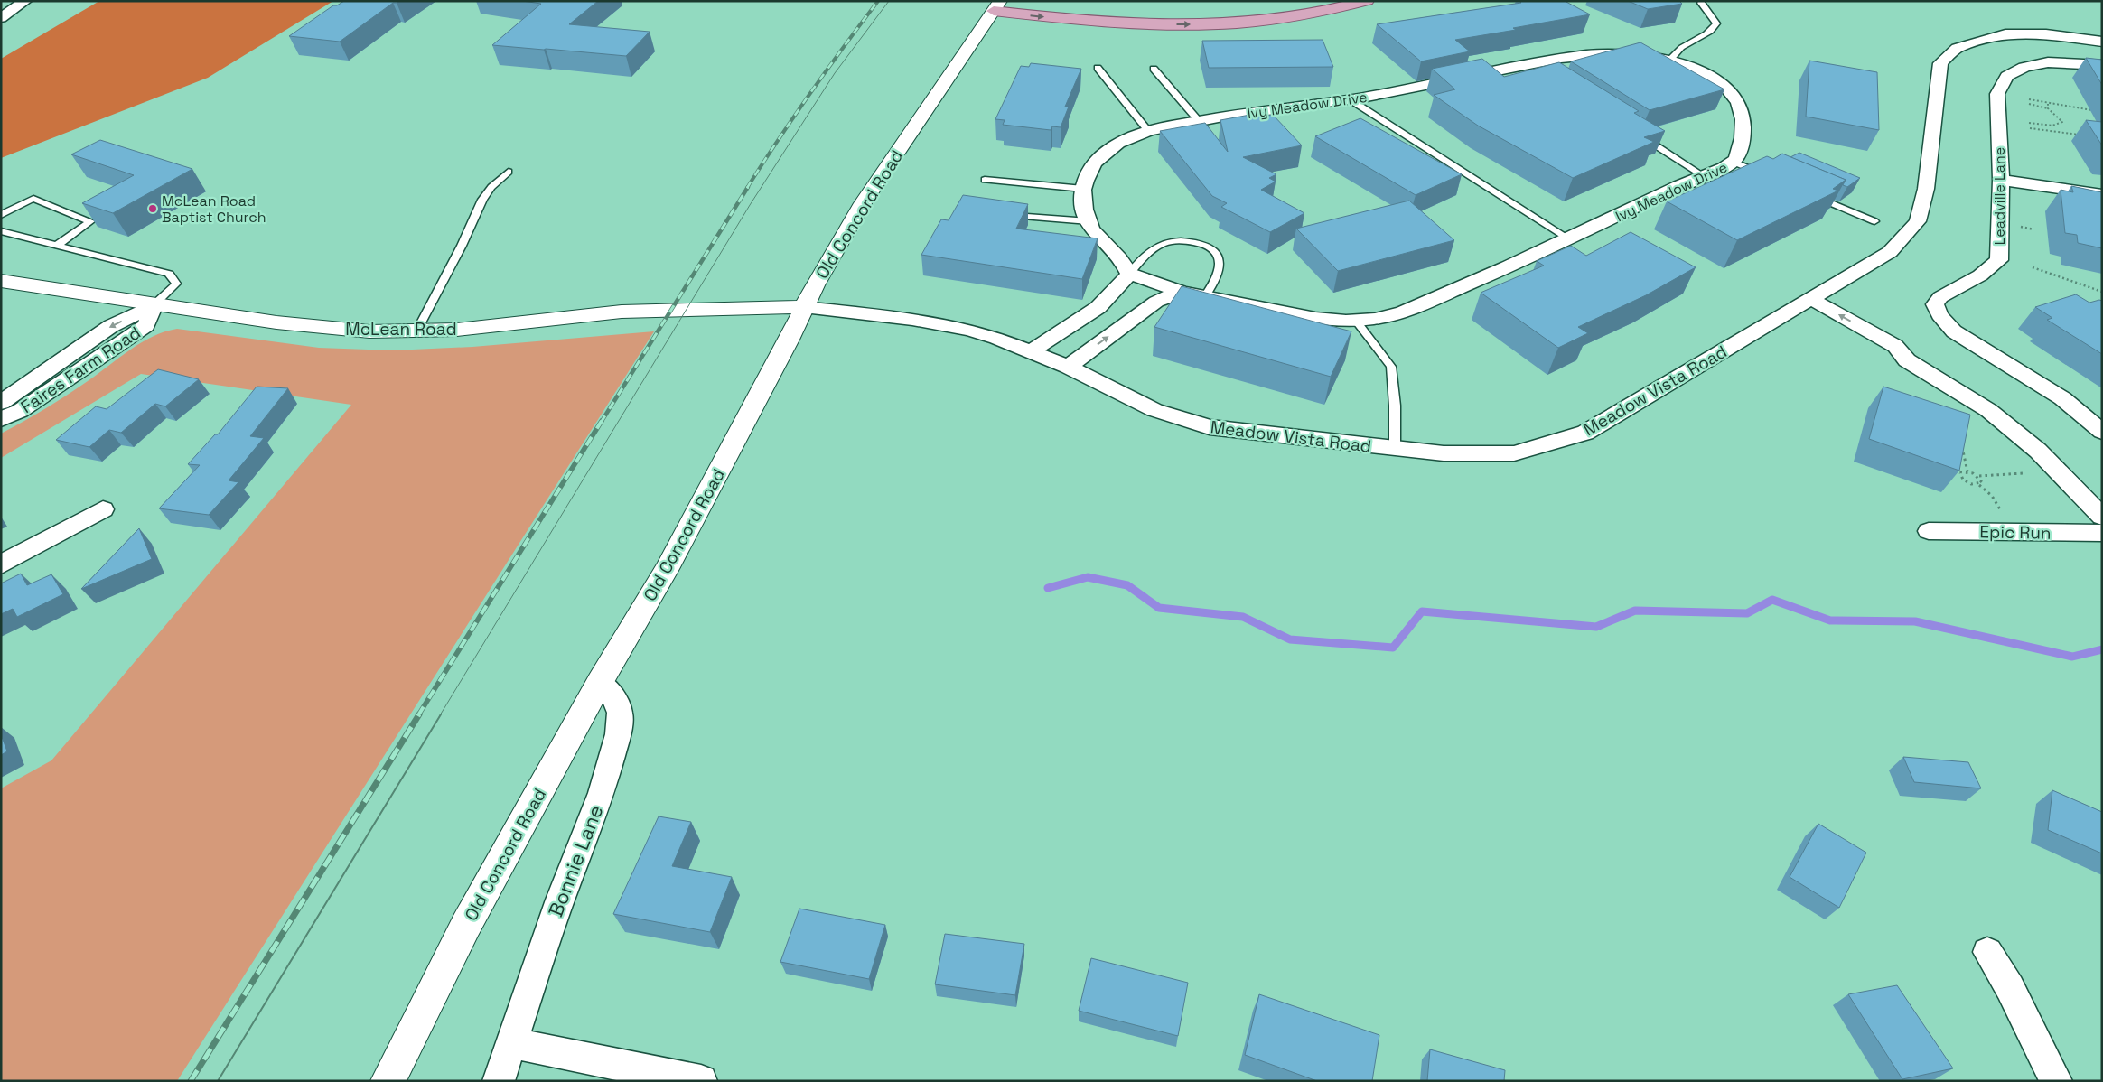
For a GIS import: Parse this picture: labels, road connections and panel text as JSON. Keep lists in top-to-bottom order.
{
  "streets": {
    "street": [
      "Ivy Meadow Drive",
      "Leadville Lane",
      "Old Concord Road",
      "McLean Road",
      "Faires Farm Road",
      "Meadow Vista Road",
      "Epic Run",
      "Bonnie Lane"
    ]
  },
  "crossings": [
    ["Ivy Meadow Drive", "Meadow Vista Road"],
    ["Old Concord Road", "McLean Road"],
    ["Old Concord Road", "Meadow Vista Road"],
    ["Old Concord Road", "Bonnie Lane"],
    ["McLean Road", "Faires Farm Road"],
    ["McLean Road", "Meadow Vista Road"]
  ],
  "places": ["McLean Road Baptist Church"]
}
